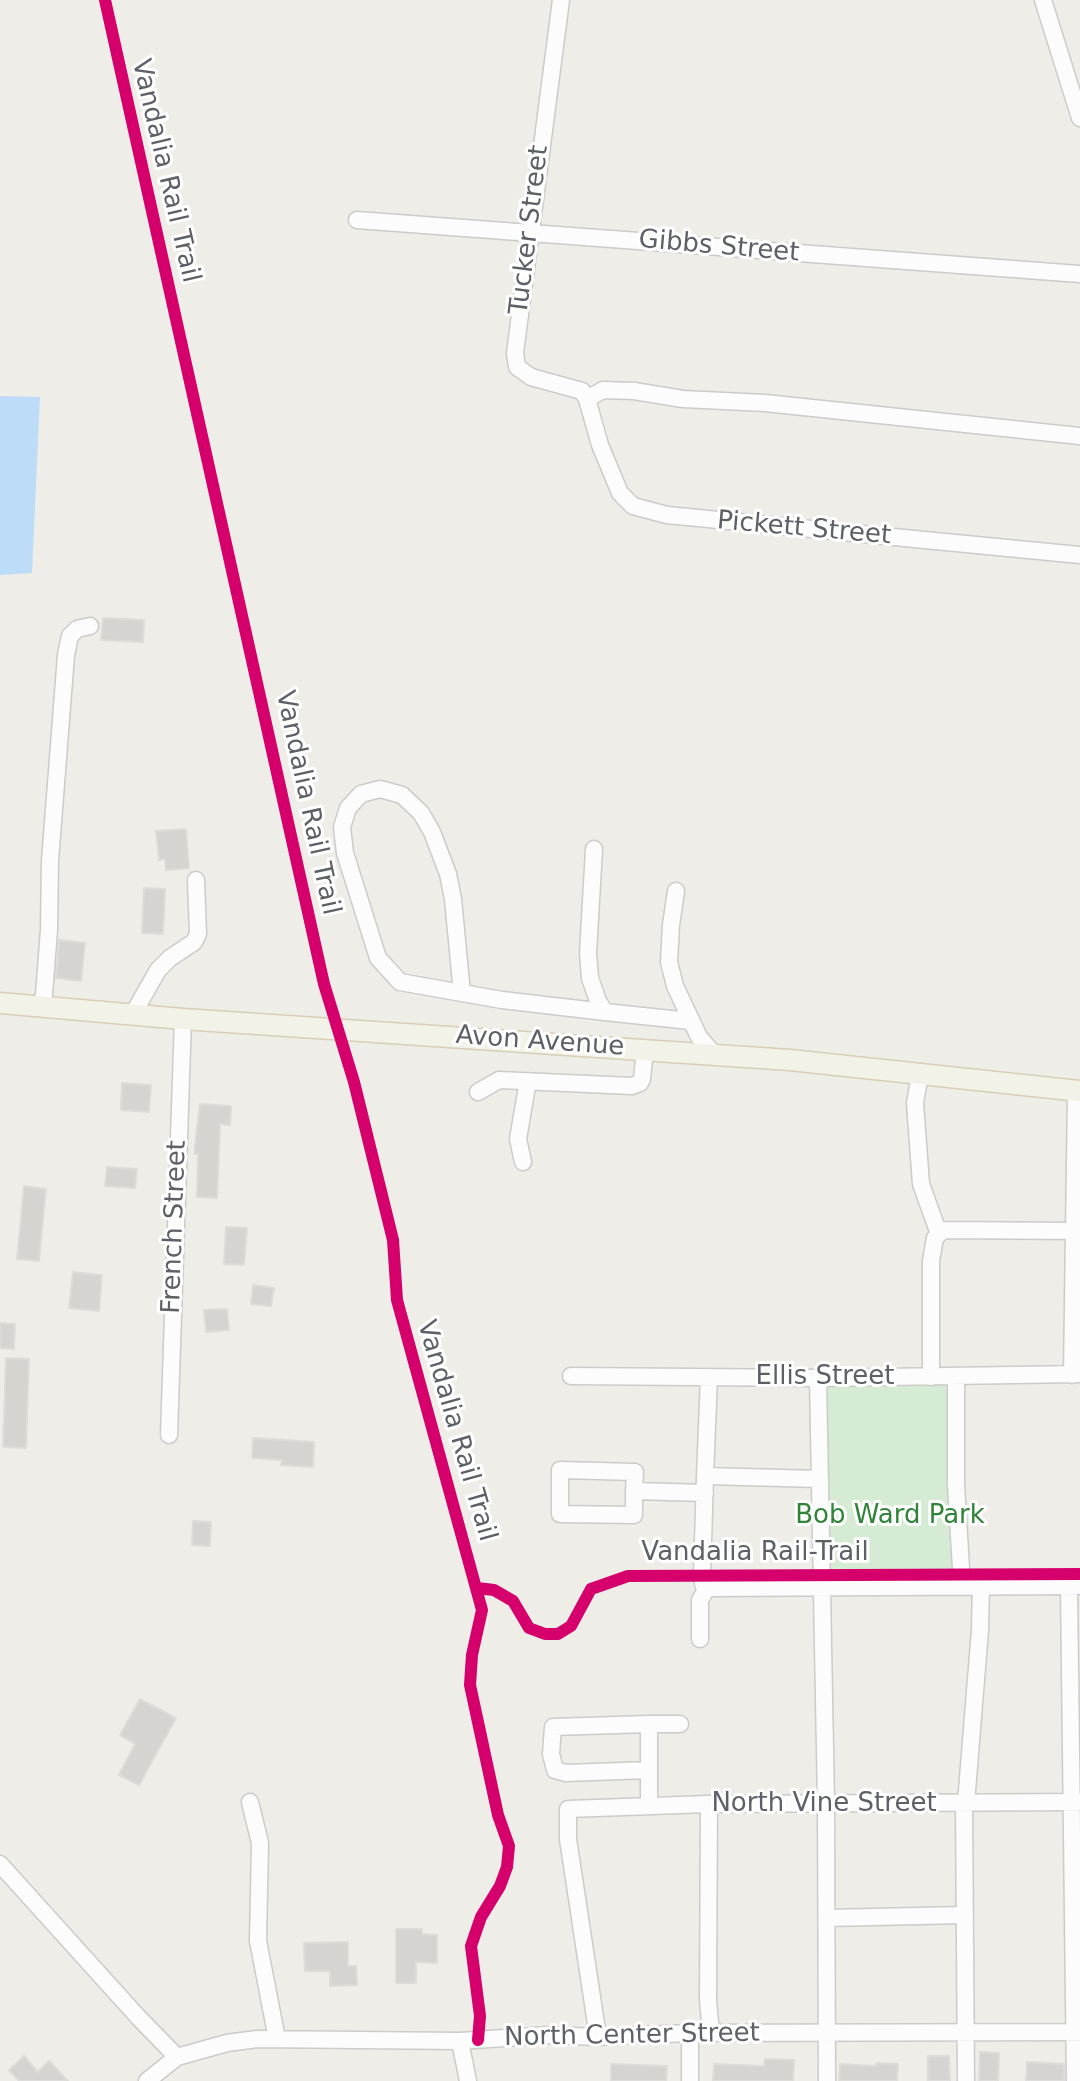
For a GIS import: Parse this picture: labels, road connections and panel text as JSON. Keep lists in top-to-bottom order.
{
  "streets": {
    "main road": ["Avon Avenue"],
    "street": [
      "Tucker Street",
      "Gibbs Street",
      "Pickett Street",
      "French Street",
      "Ellis Street",
      "North Vine Street",
      "North Center Street"
    ],
    "cycle path": ["Vandalia Rail Trail", "Vandalia Rail-Trail"]
  },
  "crossings": [
    ["Tucker Street", "Gibbs Street"],
    ["Tucker Street", "Pickett Street"],
    ["Avon Avenue", "French Street"],
    ["North Vine Street", "North Center Street"]
  ],
  "parks": ["Bob Ward Park"]
}
